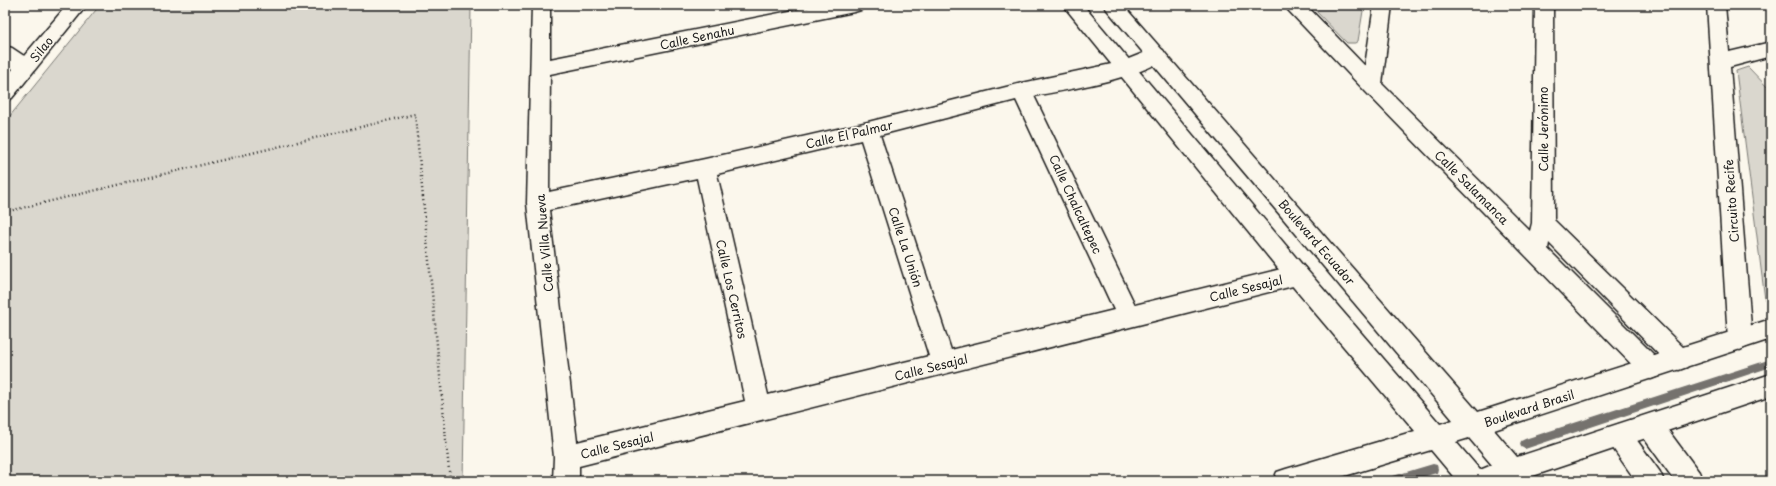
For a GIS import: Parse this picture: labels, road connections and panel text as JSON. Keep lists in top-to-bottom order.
{
  "streets": {
    "street": [
      "Calle Senahu",
      "Silao",
      "Calle Jerónimo",
      "Calle El Palmar",
      "Calle Salamanca",
      "Circuito Recife",
      "Calle Chalcaltepec",
      "Boulevard Ecuador",
      "Calle Villa Nueva",
      "Calle La Unión",
      "Calle Sesajal",
      "Calle Los Cerritos",
      "Boulevard Brasil"
    ]
  },
  "crossings": [
    ["Calle Senahu", "Calle Villa Nueva"],
    ["Calle Jerónimo", "Calle Salamanca"],
    ["Calle El Palmar", "Calle Chalcaltepec"],
    ["Calle El Palmar", "Boulevard Ecuador"],
    ["Calle El Palmar", "Calle Villa Nueva"],
    ["Calle El Palmar", "Calle La Unión"],
    ["Calle El Palmar", "Calle Los Cerritos"],
    ["Calle Salamanca", "Boulevard Brasil"],
    ["Circuito Recife", "Boulevard Brasil"],
    ["Calle Chalcaltepec", "Calle Sesajal"],
    ["Boulevard Ecuador", "Boulevard Brasil"],
    ["Calle Villa Nueva", "Calle Sesajal"],
    ["Calle La Unión", "Calle Sesajal"],
    ["Calle Sesajal", "Calle Los Cerritos"]
  ]
}
